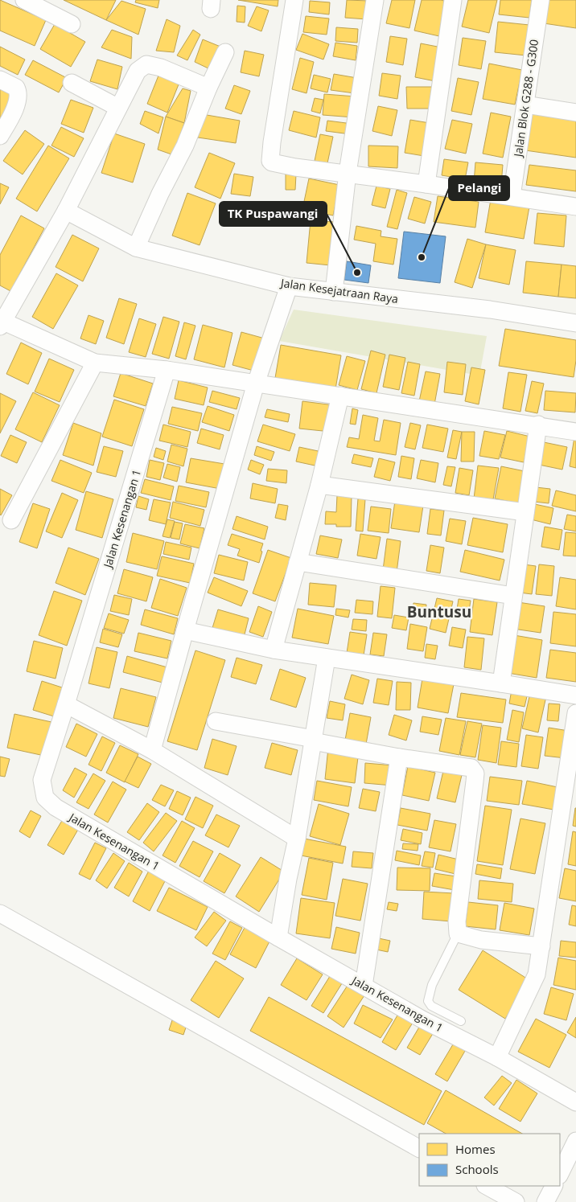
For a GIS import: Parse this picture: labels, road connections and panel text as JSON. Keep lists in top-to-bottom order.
{
  "streets": {
    "street": ["Jalan Blok G288 - G300", "Jalan Kesejatraan Raya", "Jalan Kesenangan 1"]
  },
  "districts": ["Buntusu"],
  "places": ["Pelangi", "TK Puspawangi"],
  "legend": ["Homes", "Schools"]
}
